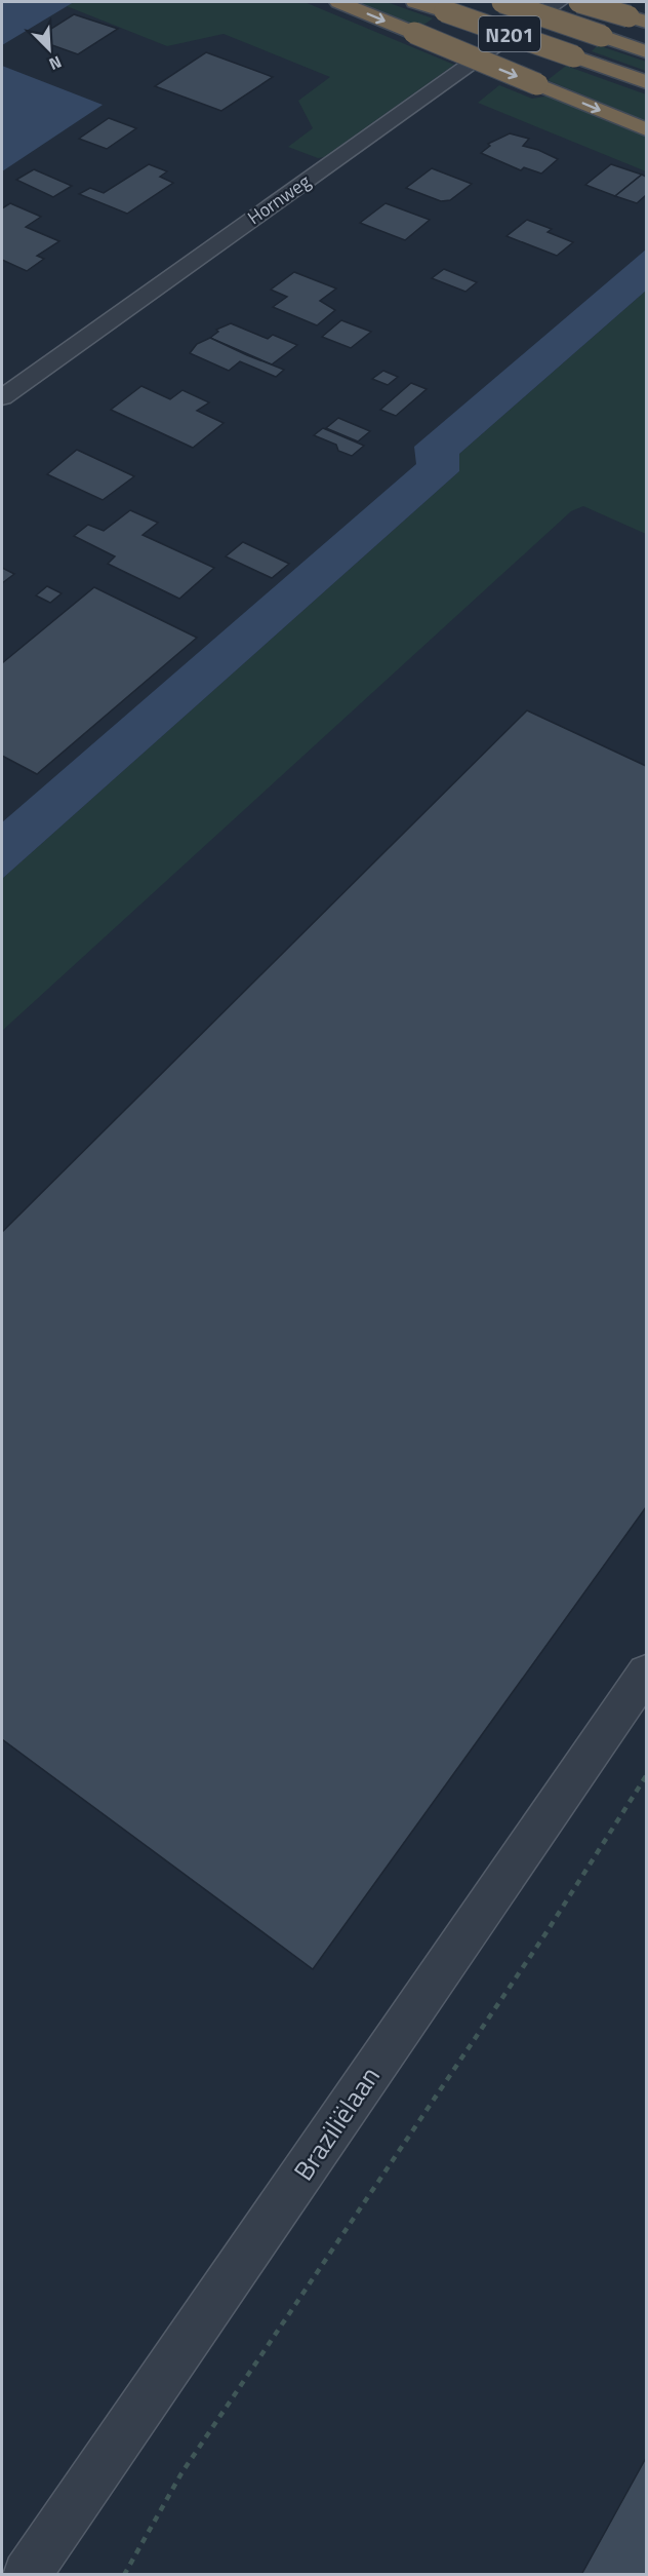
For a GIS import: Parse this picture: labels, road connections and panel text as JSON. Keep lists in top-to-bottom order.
{
  "streets": {
    "highway": ["N201"],
    "street": ["Hornweg", "Braziliëlaan"]
  },
  "north": "bottom right"
}
